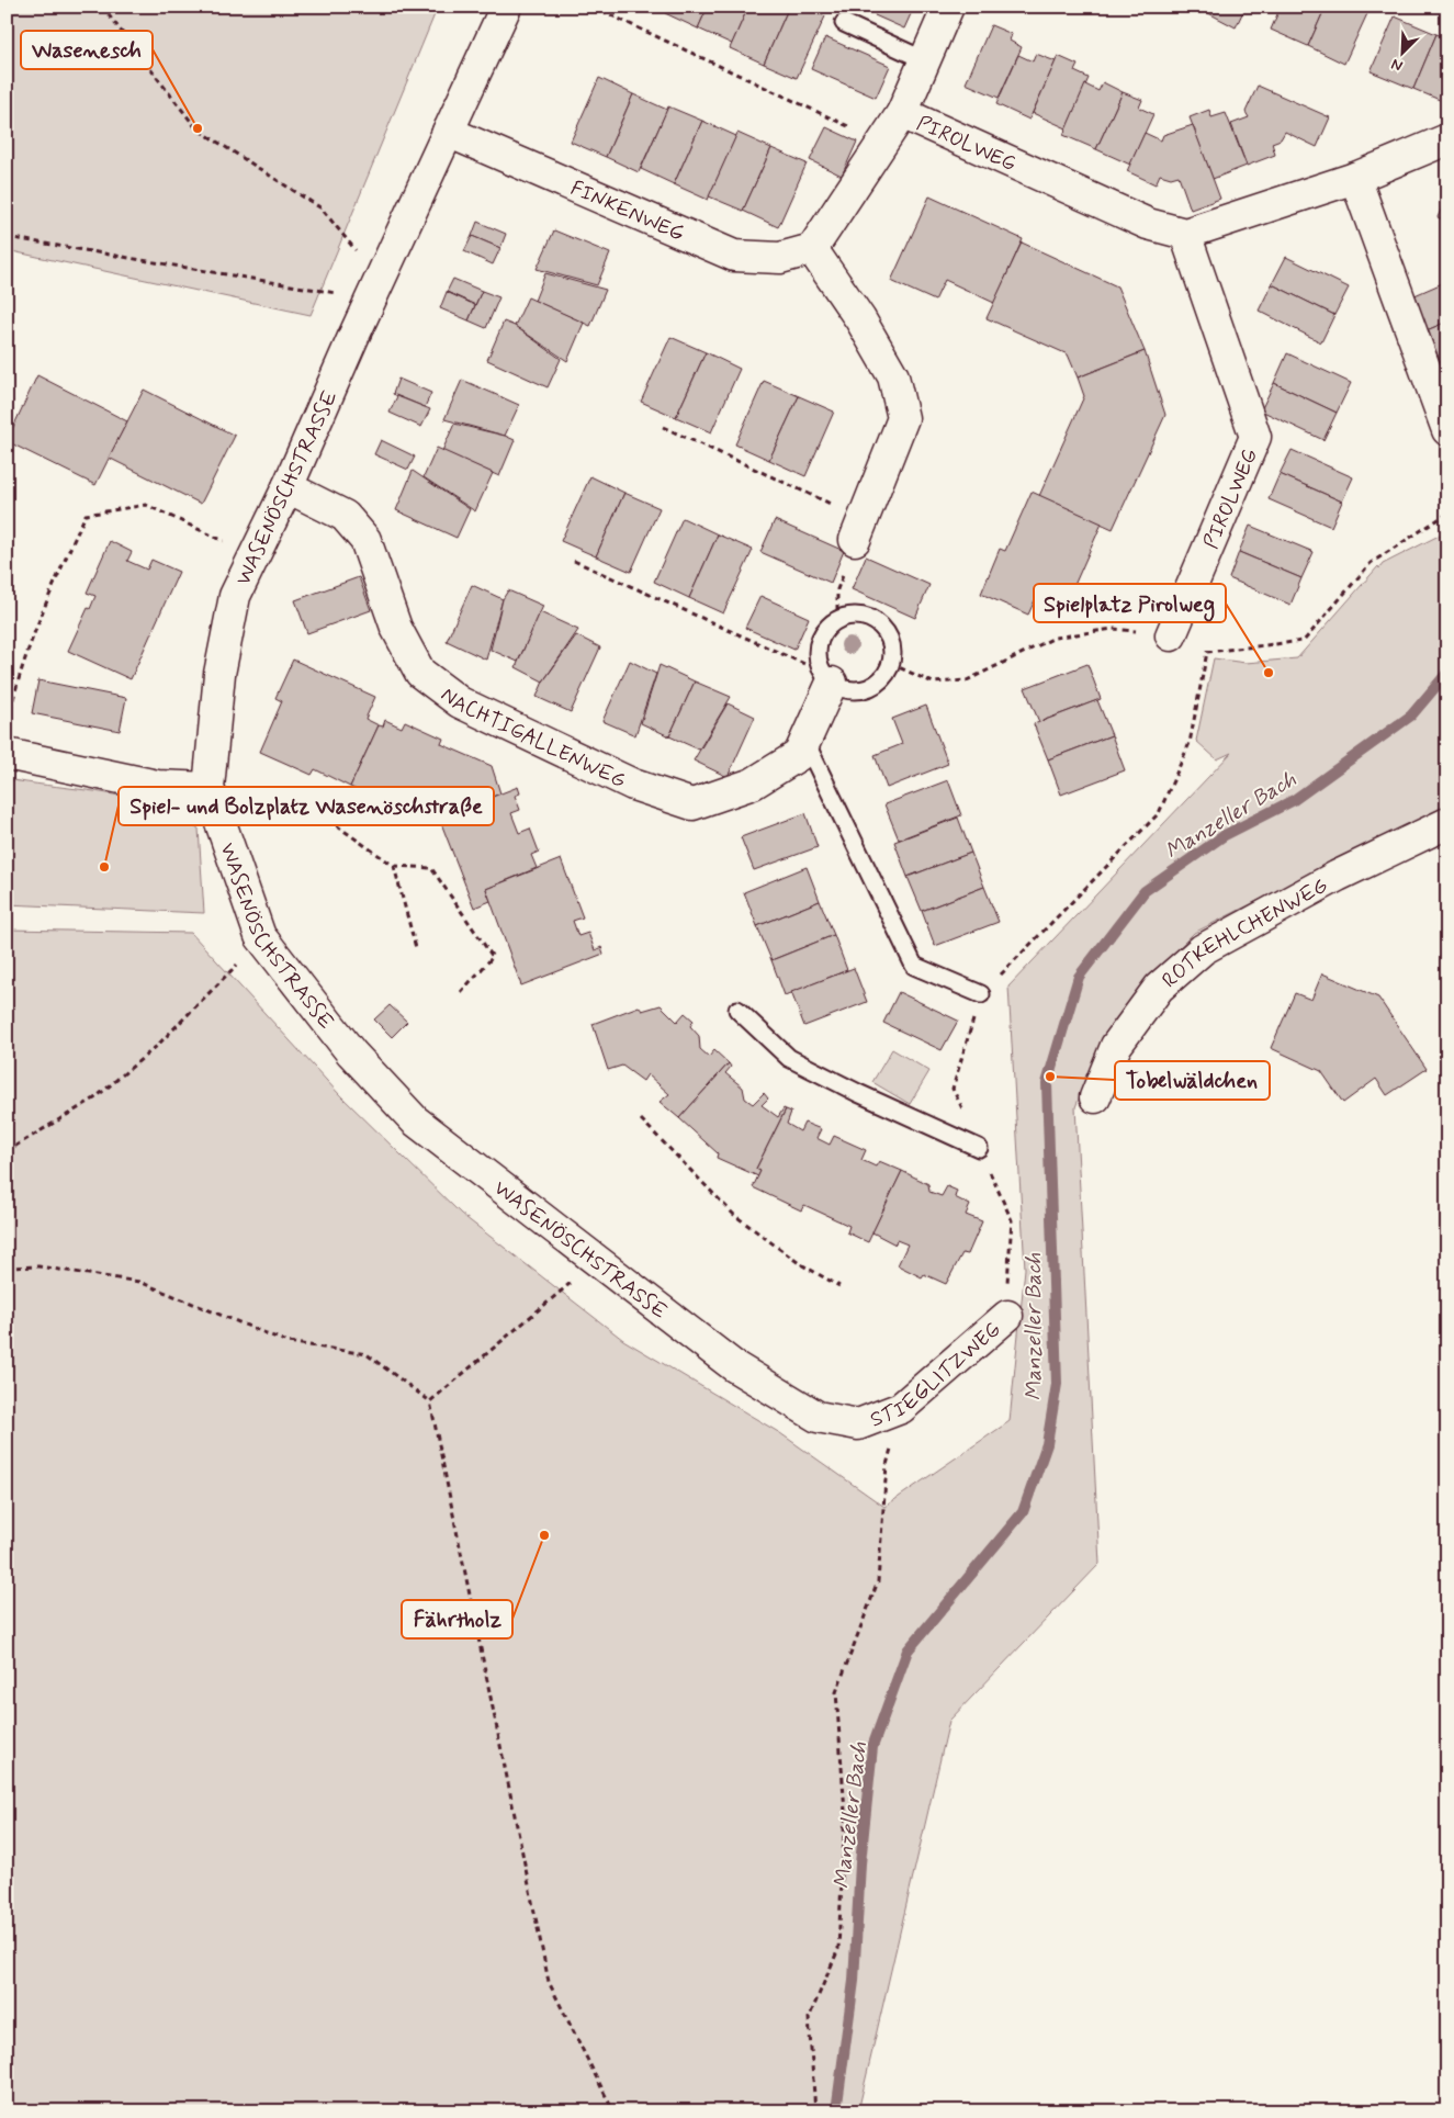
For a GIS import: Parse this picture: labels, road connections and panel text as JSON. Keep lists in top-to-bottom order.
{
  "streets": {
    "street": [
      "PIROLWEG",
      "FINKENWEG",
      "WASENÖSCHSTRASSE",
      "NACHTIGALLENWEG",
      "ROTKEHLCHENWEG",
      "STIEGLITZWEG"
    ]
  },
  "crossings": [
    ["FINKENWEG", "WASENÖSCHSTRASSE"],
    ["WASENÖSCHSTRASSE", "NACHTIGALLENWEG"],
    ["WASENÖSCHSTRASSE", "STIEGLITZWEG"]
  ],
  "water": ["Manzeller Bach"],
  "places": [
    "Wasenesch",
    "Spielplatz Pirolweg",
    "Spiel- und Bolzplatz Wasenöschstraße",
    "Tobelwäldchen",
    "Fährtholz"
  ],
  "north": "bottom left"
}
